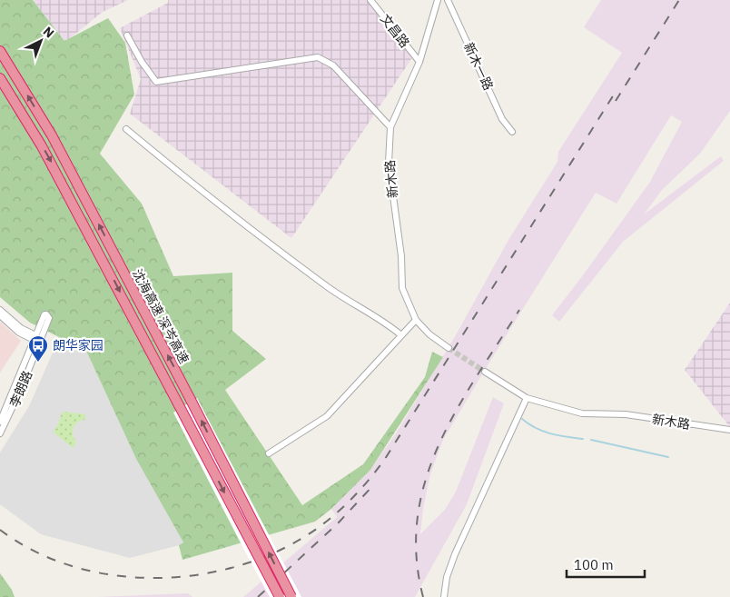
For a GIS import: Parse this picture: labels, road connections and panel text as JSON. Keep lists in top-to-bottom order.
{
  "streets": {
    "highway": ["沈海高速 深岑高速"],
    "street": [
      "文昌路",
      "新木一路",
      "新木路",
      "李朗路"
    ]
  },
  "crossings": [
    ["文昌路", "新木路"]
  ],
  "places": {
    "bus stop": ["朗华家园"]
  },
  "scale_bar": "100 m",
  "north": "top right"
}
